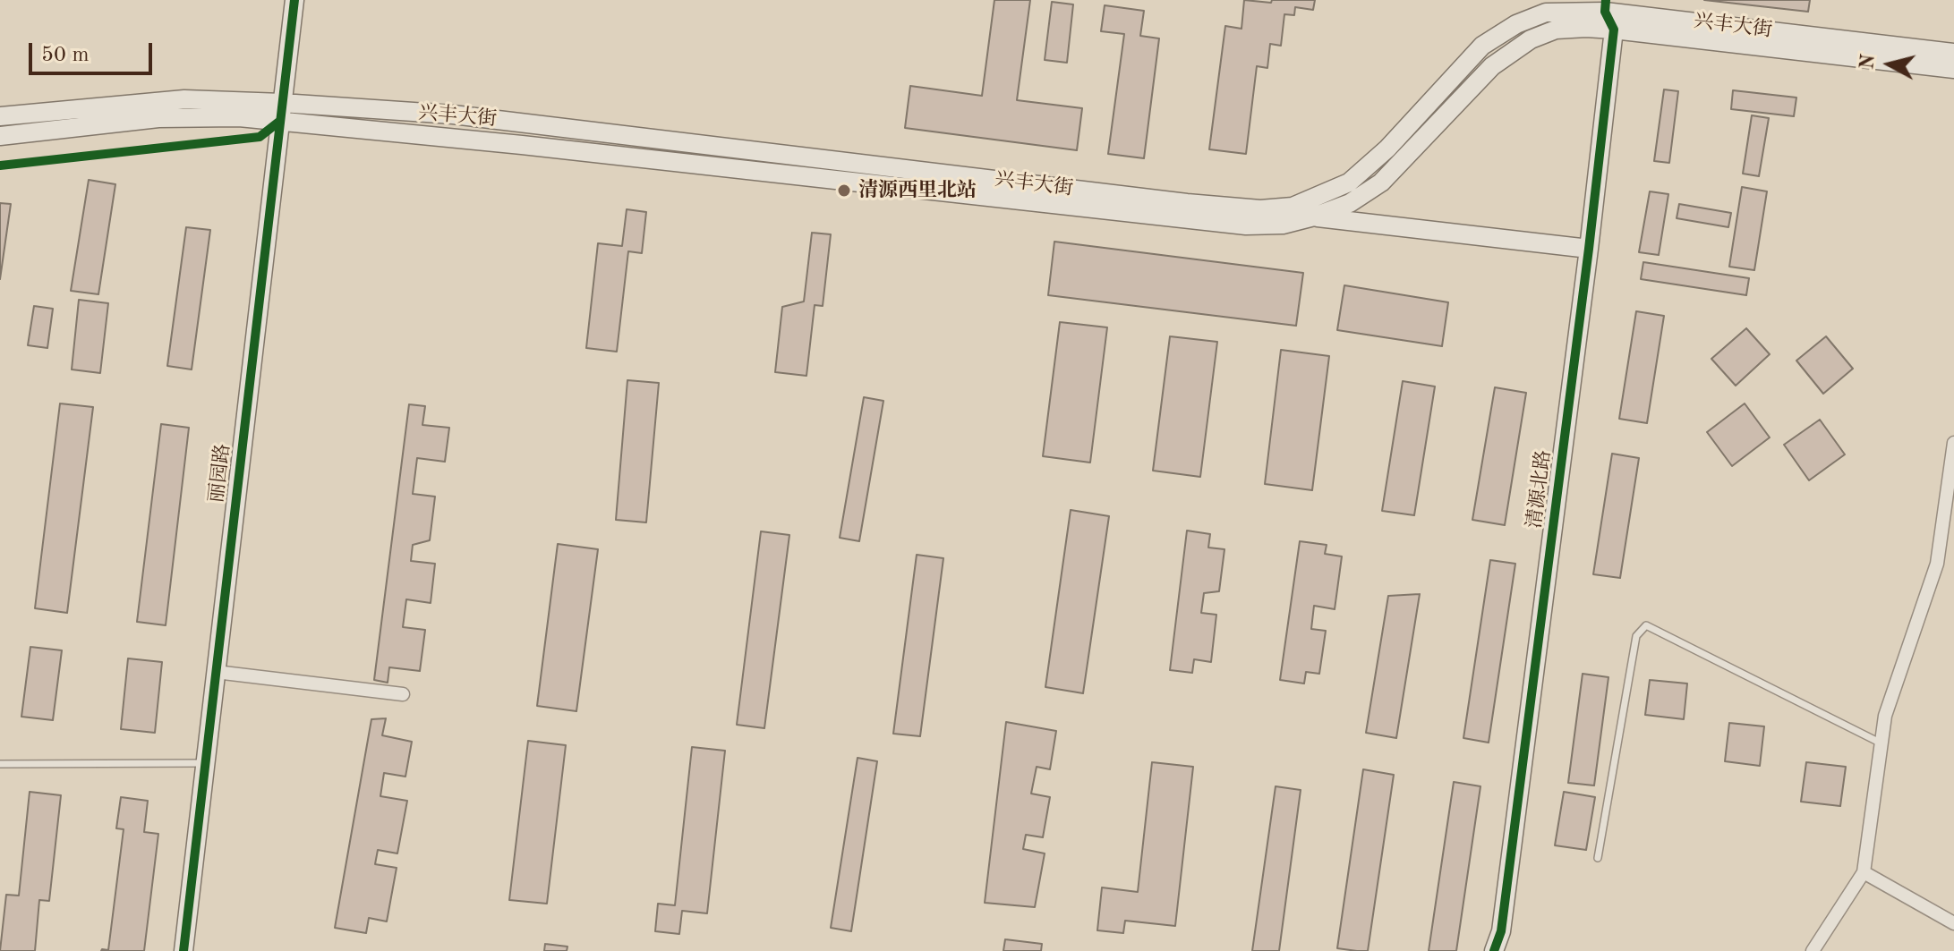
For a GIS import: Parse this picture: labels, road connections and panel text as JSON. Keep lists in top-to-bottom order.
{
  "streets": {
    "main road": ["兴丰大街", "丽园路", "清源北路"]
  },
  "crossings": [
    ["兴丰大街", "丽园路"],
    ["兴丰大街", "清源北路"]
  ],
  "places": ["清源西里北站"],
  "scale_bar": "50 m",
  "north": "left"
}
